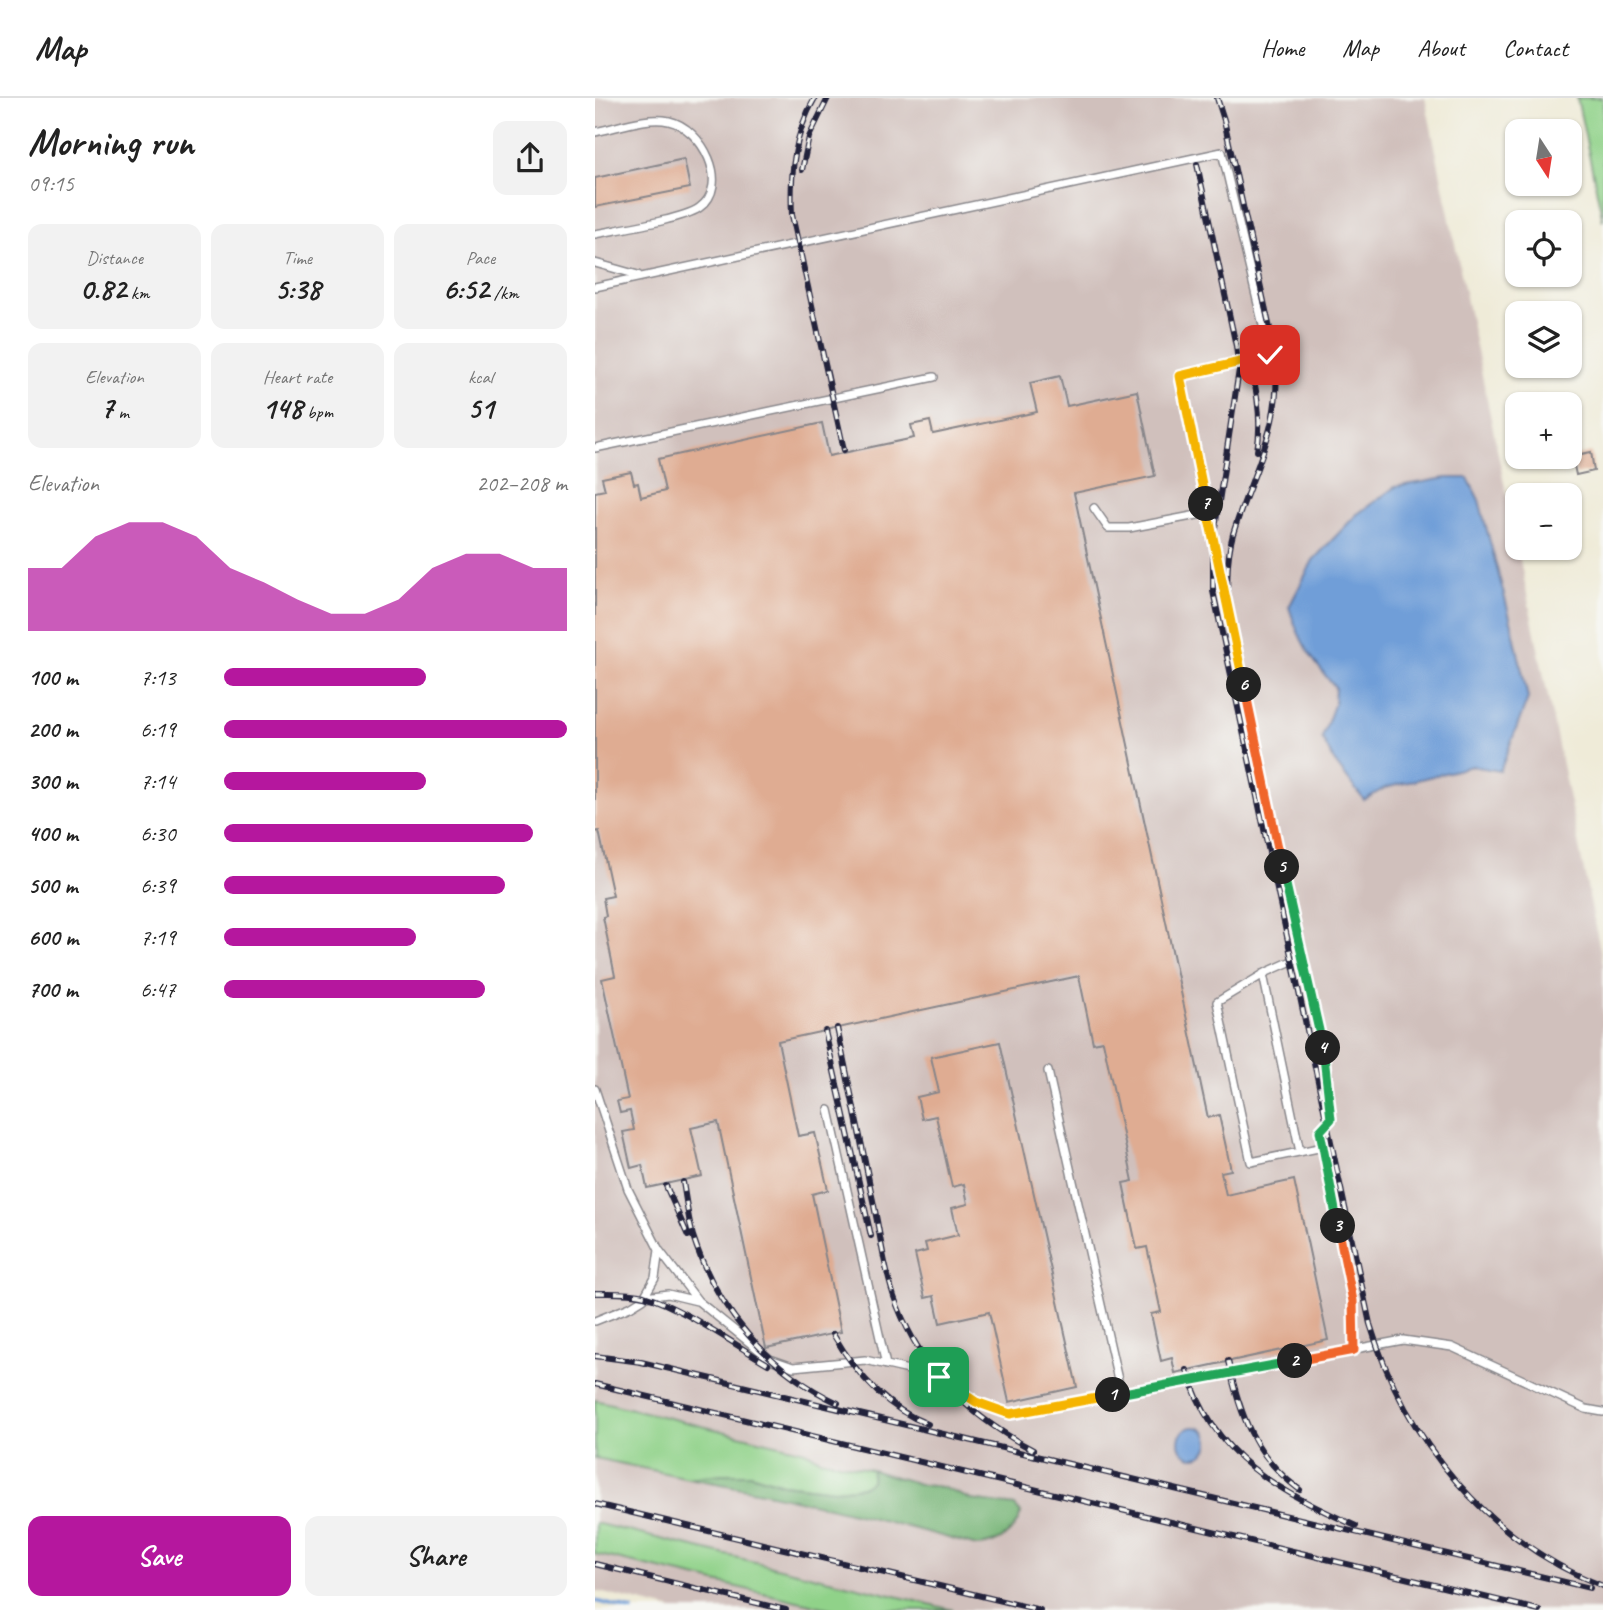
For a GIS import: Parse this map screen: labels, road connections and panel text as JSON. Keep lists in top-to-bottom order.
{
  "north": "bottom",
  "page": {
    "header": "Map",
    "nav": [
      "Home",
      "Map",
      "About",
      "Contact"
    ],
    "heading": ["Morning run", "09:15"],
    "map_buttons": ["+", "−"],
    "stats": [
      ["Distance", "0.82 km"],
      ["Time", "5:38"],
      ["Pace", "6:52 /km"],
      ["Elevation", "7 m"],
      ["Heart rate", "148 bpm"],
      ["kcal", "51"]
    ],
    "chart": ["Elevation", "202–208 m"],
    "pins": [
      "7",
      "6",
      "5",
      "4",
      "3",
      "2",
      "1"
    ],
    "list": [
      {
        "name": "100 m",
        "note": "7:13"
      },
      {
        "name": "200 m",
        "note": "6:19"
      },
      {
        "name": "300 m",
        "note": "7:14"
      },
      {
        "name": "400 m",
        "note": "6:30"
      },
      {
        "name": "500 m",
        "note": "6:39"
      },
      {
        "name": "600 m",
        "note": "7:19"
      },
      {
        "name": "700 m",
        "note": "6:47"
      }
    ],
    "buttons": ["Save", "Share"]
  }
}
